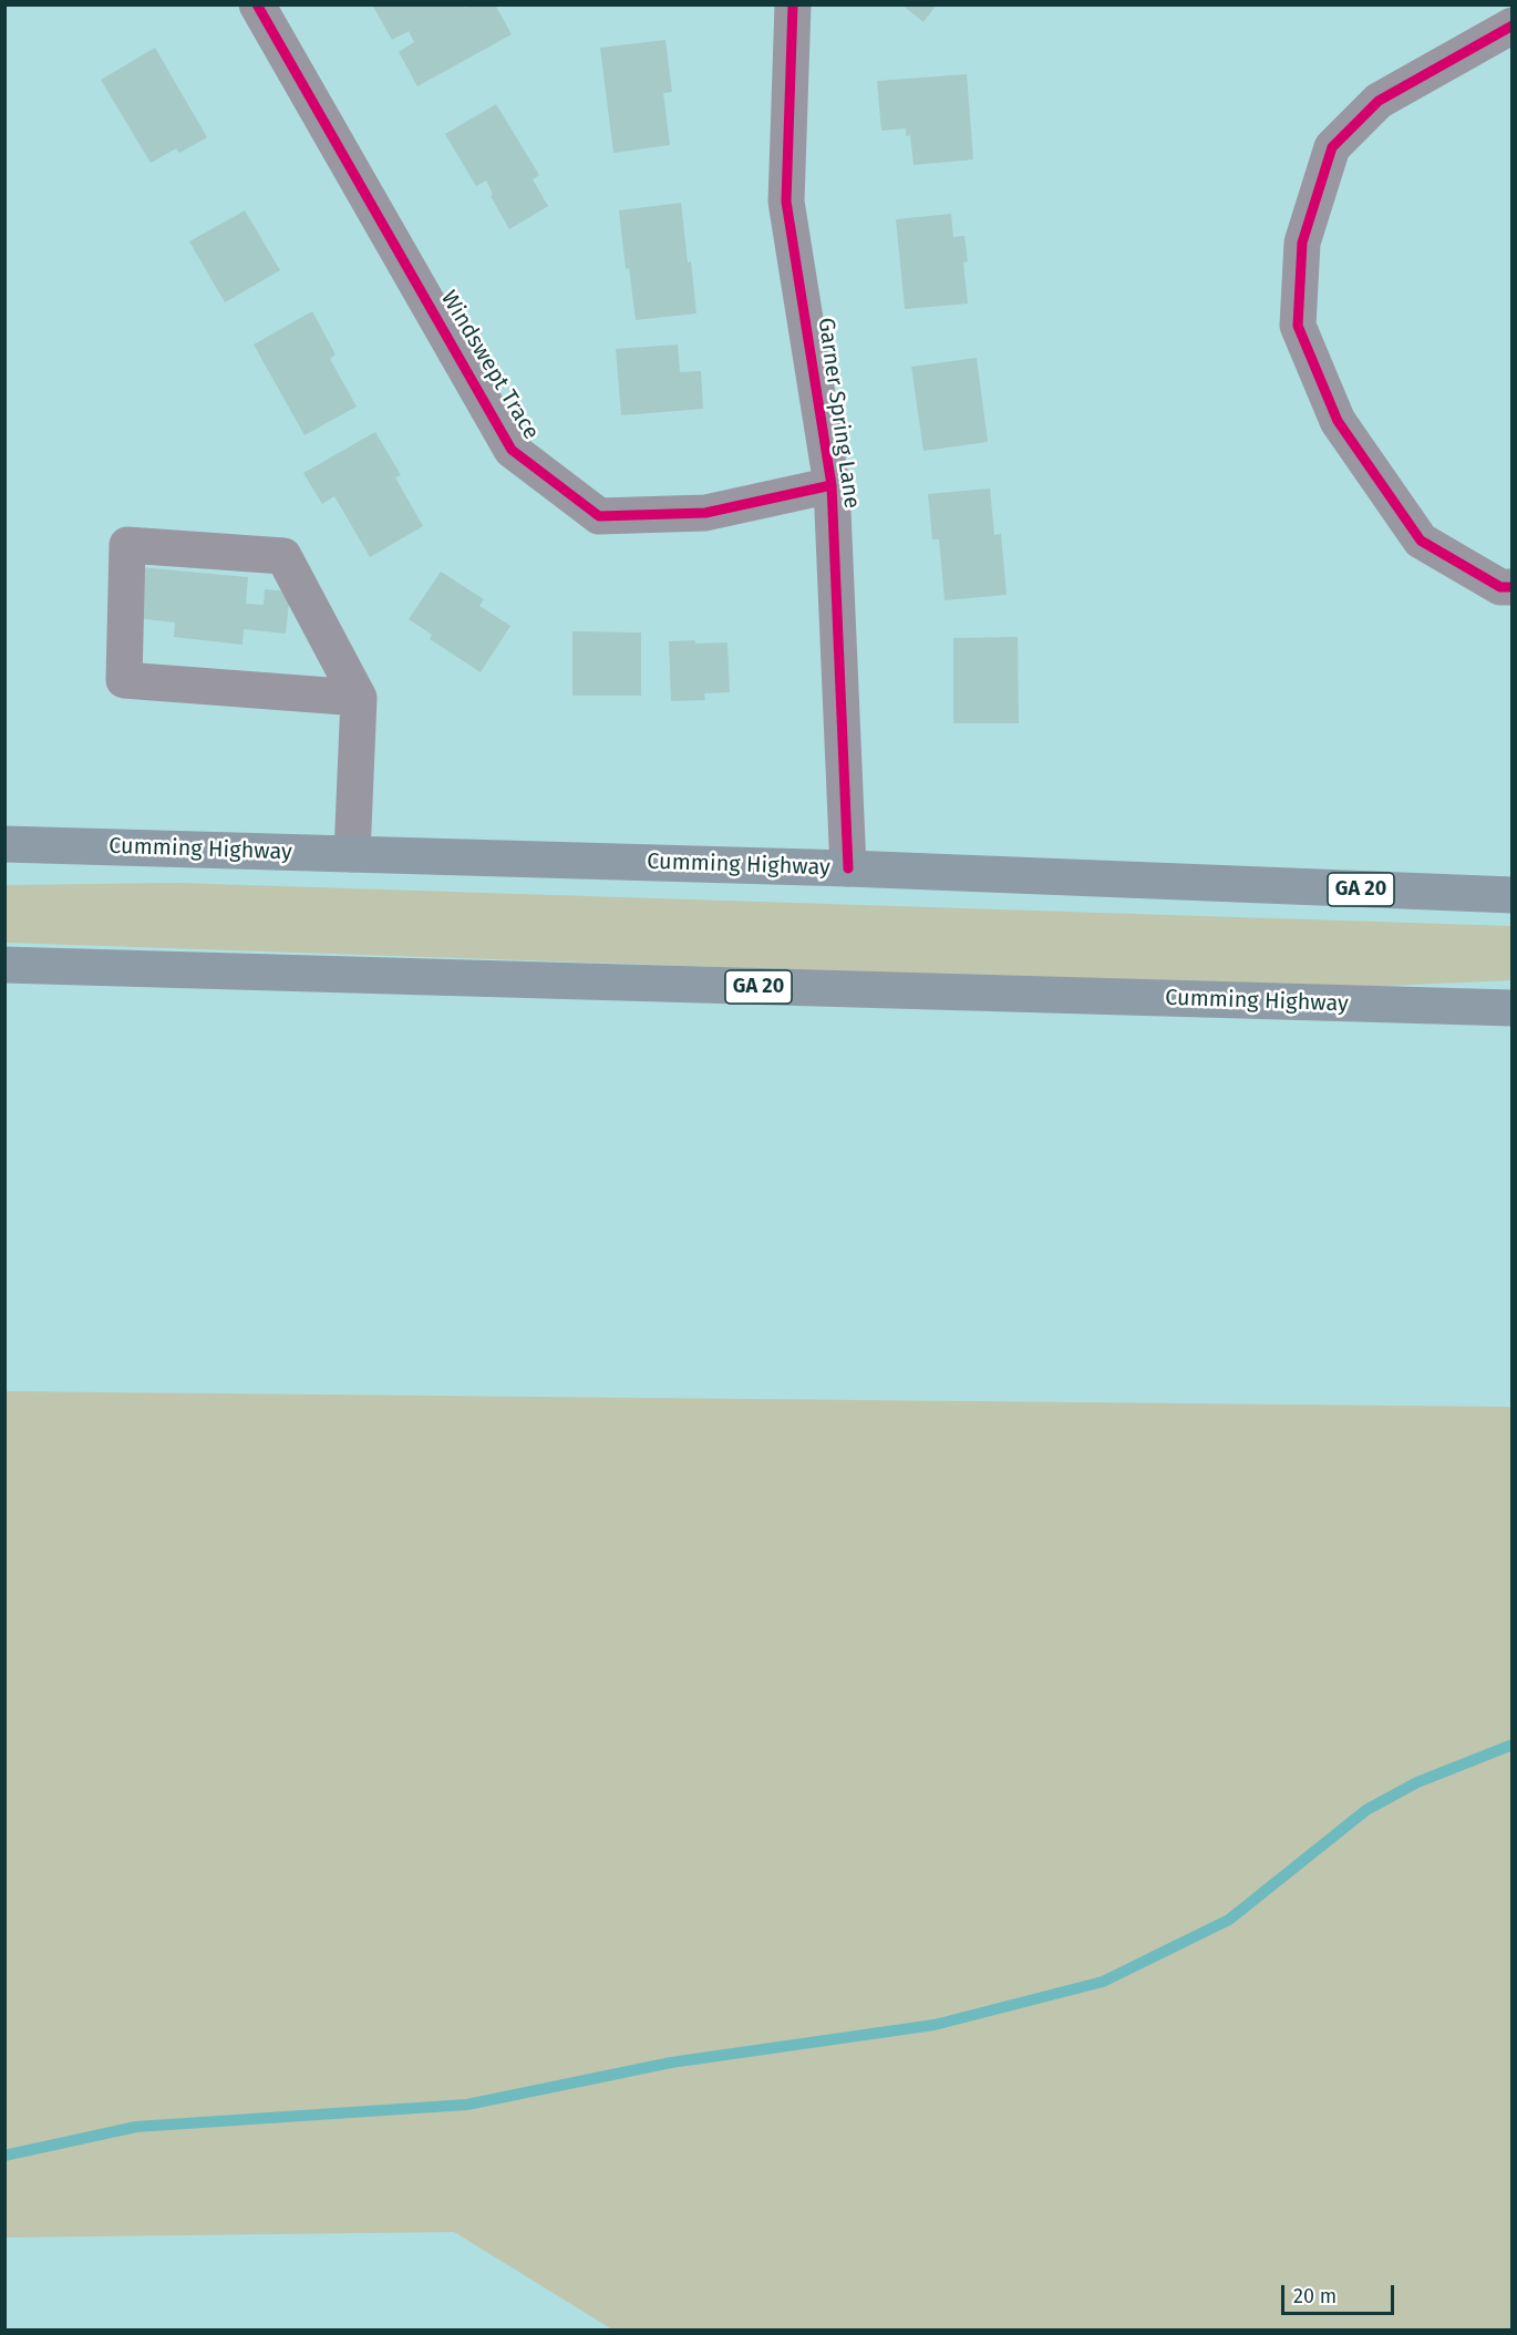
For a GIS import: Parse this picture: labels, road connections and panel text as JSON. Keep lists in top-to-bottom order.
{
  "streets": {
    "highway": ["Cumming Highway", "GA 20"],
    "street": ["Windswept Trace", "Garner Spring Lane"]
  },
  "crossings": [
    ["Windswept Trace", "Garner Spring Lane"],
    ["Garner Spring Lane", "Cumming Highway"]
  ],
  "scale_bar": "20 m"
}
